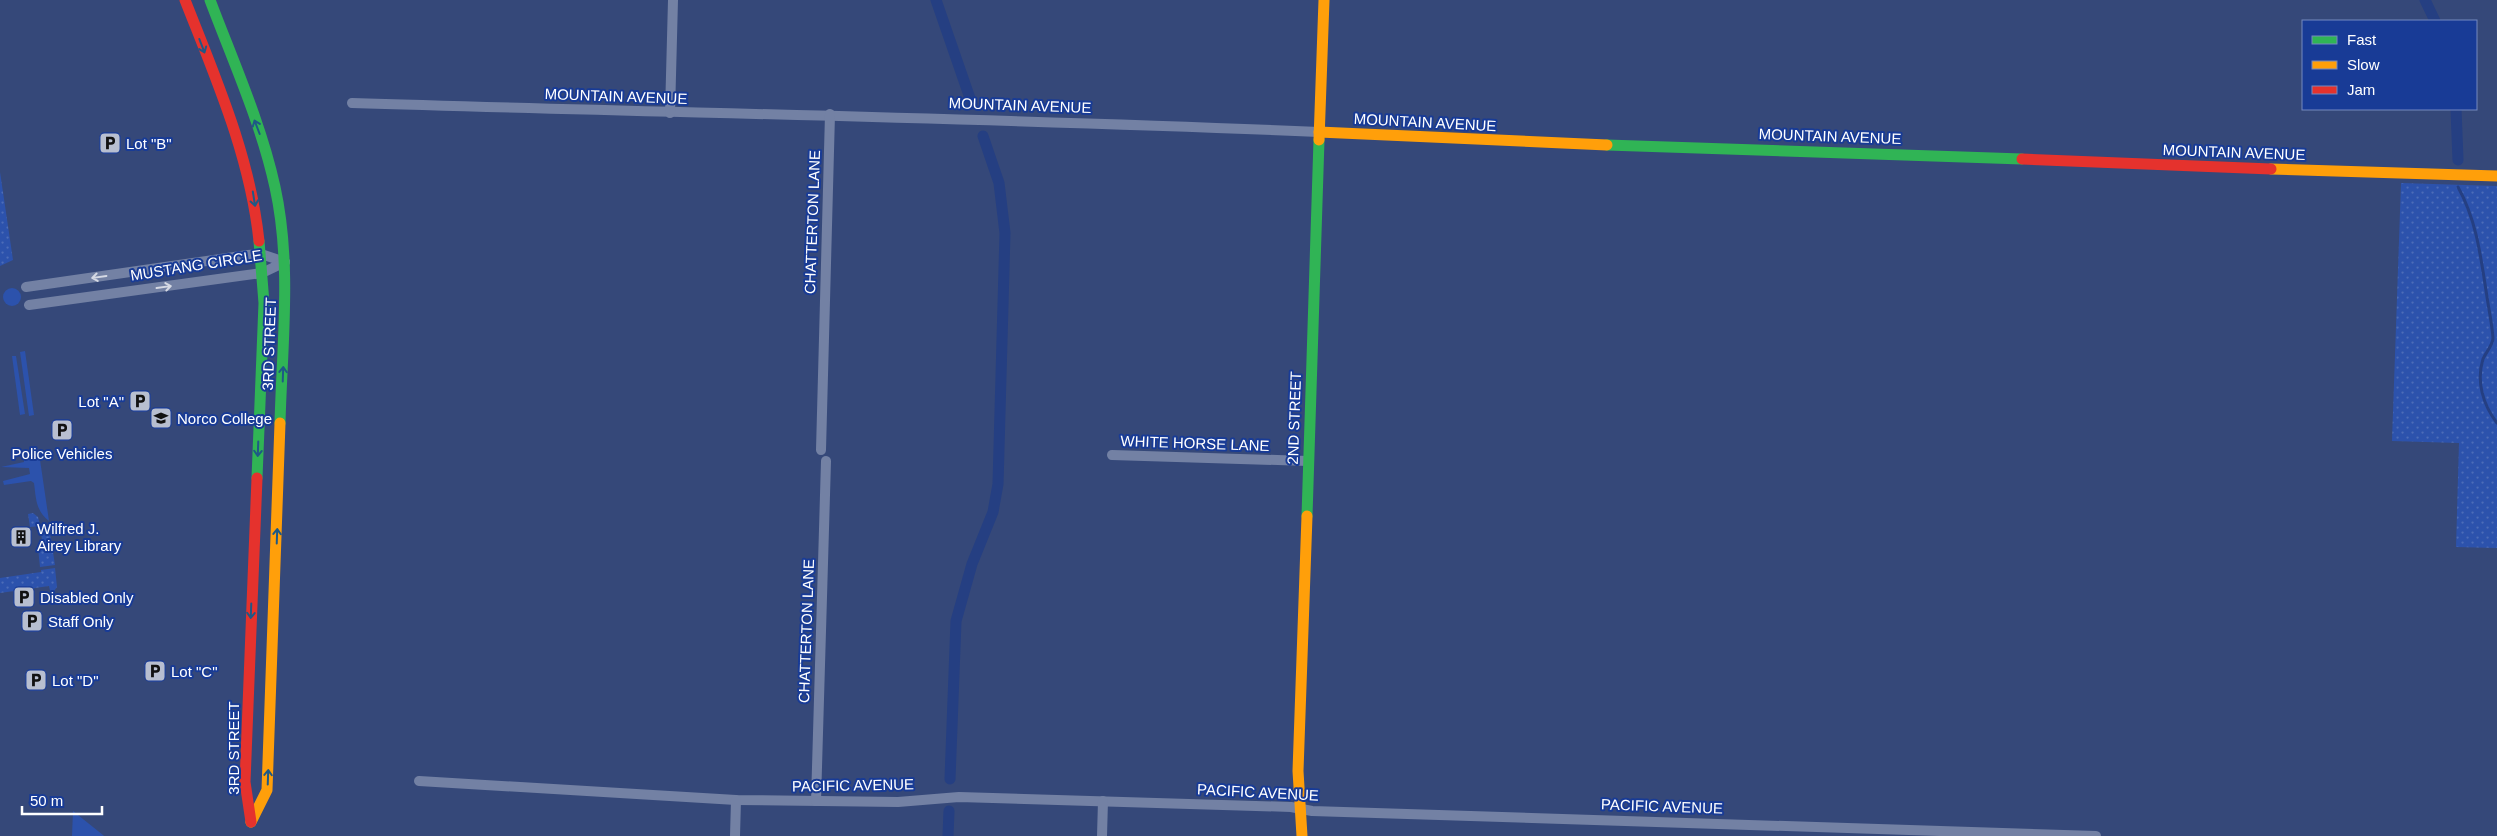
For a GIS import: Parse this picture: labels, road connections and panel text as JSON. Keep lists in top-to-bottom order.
{
  "streets": {
    "street": [
      "MOUNTAIN AVENUE",
      "CHATTERTON LANE",
      "MUSTANG CIRCLE",
      "3RD STREET",
      "2ND STREET",
      "WHITE HORSE LANE",
      "PACIFIC AVENUE"
    ]
  },
  "crossings": [
    ["MOUNTAIN AVENUE", "CHATTERTON LANE"],
    ["MOUNTAIN AVENUE", "2ND STREET"],
    ["CHATTERTON LANE", "PACIFIC AVENUE"],
    ["MUSTANG CIRCLE", "3RD STREET"],
    ["2ND STREET", "WHITE HORSE LANE"],
    ["2ND STREET", "PACIFIC AVENUE"]
  ],
  "places": {
    "parking": [
      "Lot \"B\"",
      "Lot \"A\"",
      "Police Vehicles",
      "Disabled Only",
      "Staff Only",
      "Lot \"C\"",
      "Lot \"D\""
    ],
    "school or university": ["Norco College"],
    "building": ["Wilfred J. Airey Library"]
  },
  "legend": ["Fast", "Slow", "Jam"],
  "scale_bar": "50 m"
}
